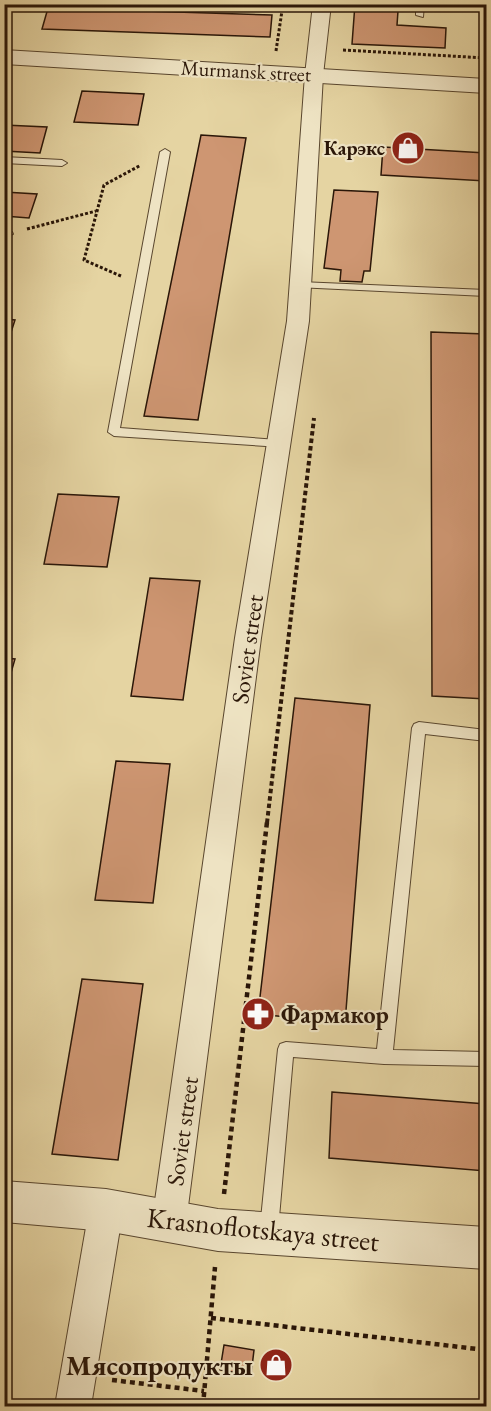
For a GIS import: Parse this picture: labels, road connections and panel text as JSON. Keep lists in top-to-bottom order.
{
  "streets": {
    "street": ["Murmansk street", "Soviet street", "Krasnoflotskaya street"]
  },
  "crossings": [
    ["Murmansk street", "Soviet street"],
    ["Soviet street", "Krasnoflotskaya street"]
  ],
  "places": {
    "shop": ["Карэкс", "Мясопродукты"],
    "pharmacy": ["Фармакор"]
  }
}
